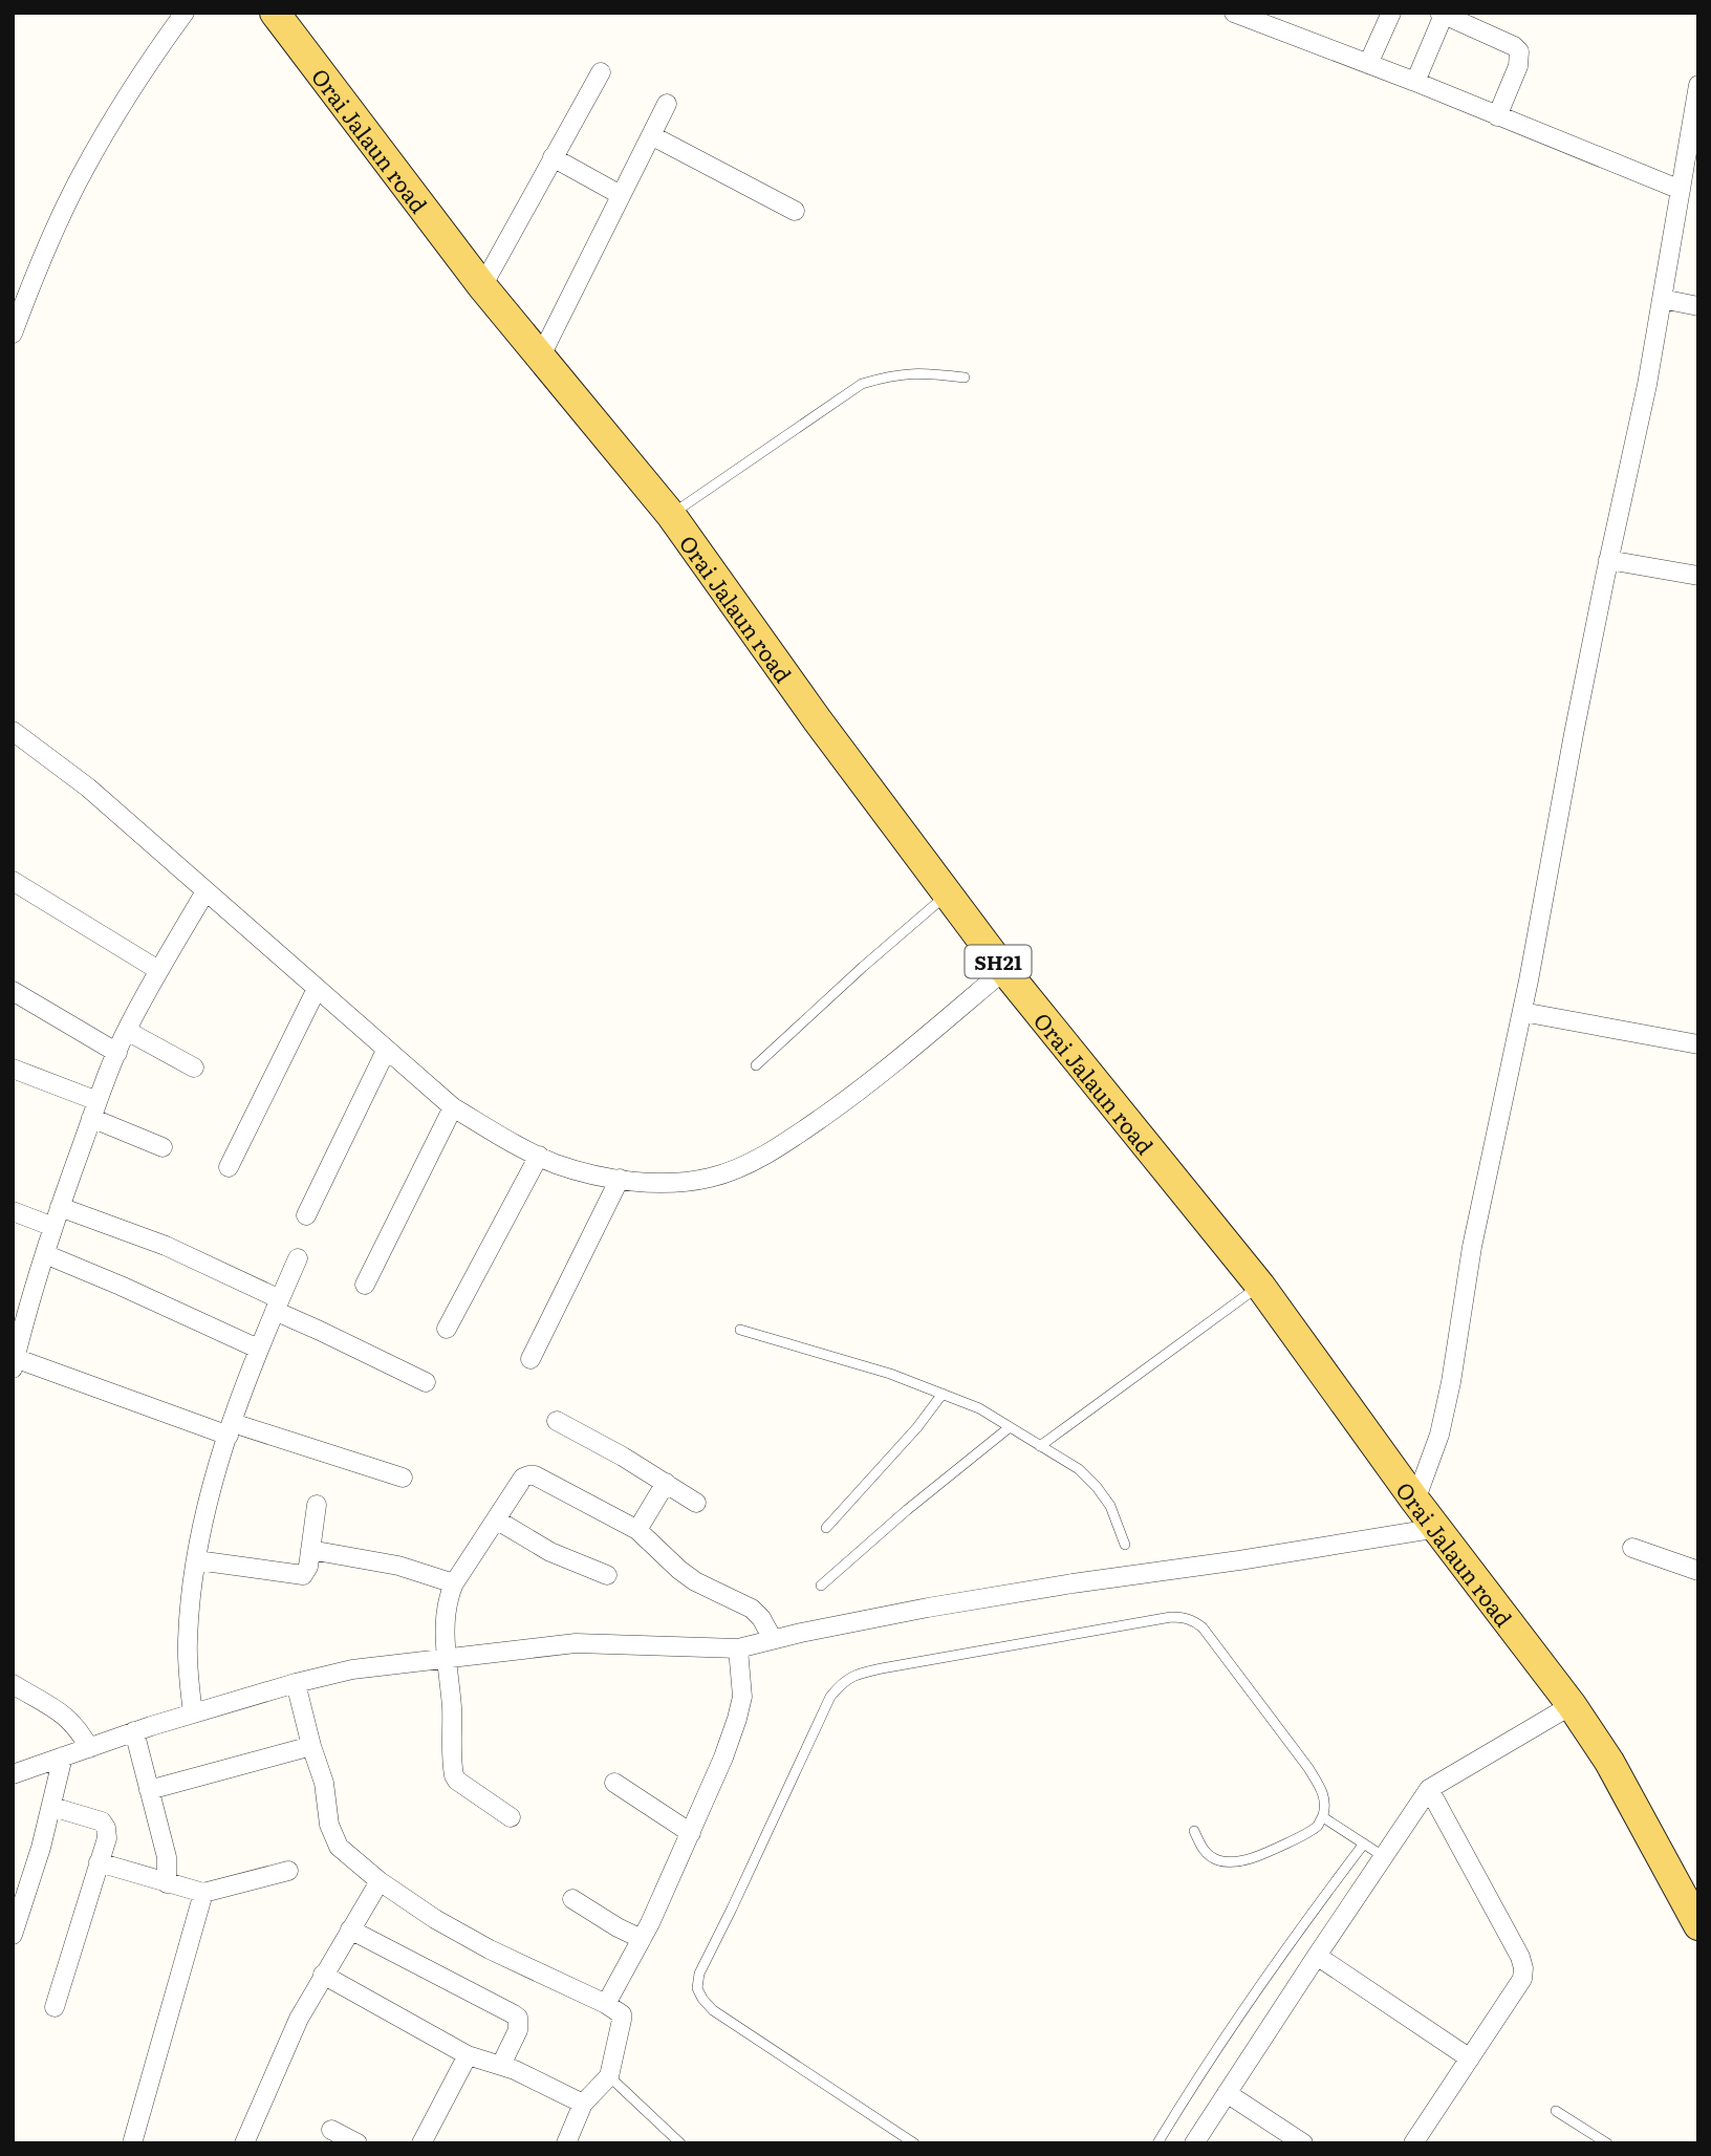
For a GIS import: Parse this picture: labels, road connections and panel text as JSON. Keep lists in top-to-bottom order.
{
  "streets": {
    "main road": ["Orai Jalaun road", "SH21"]
  }
}
